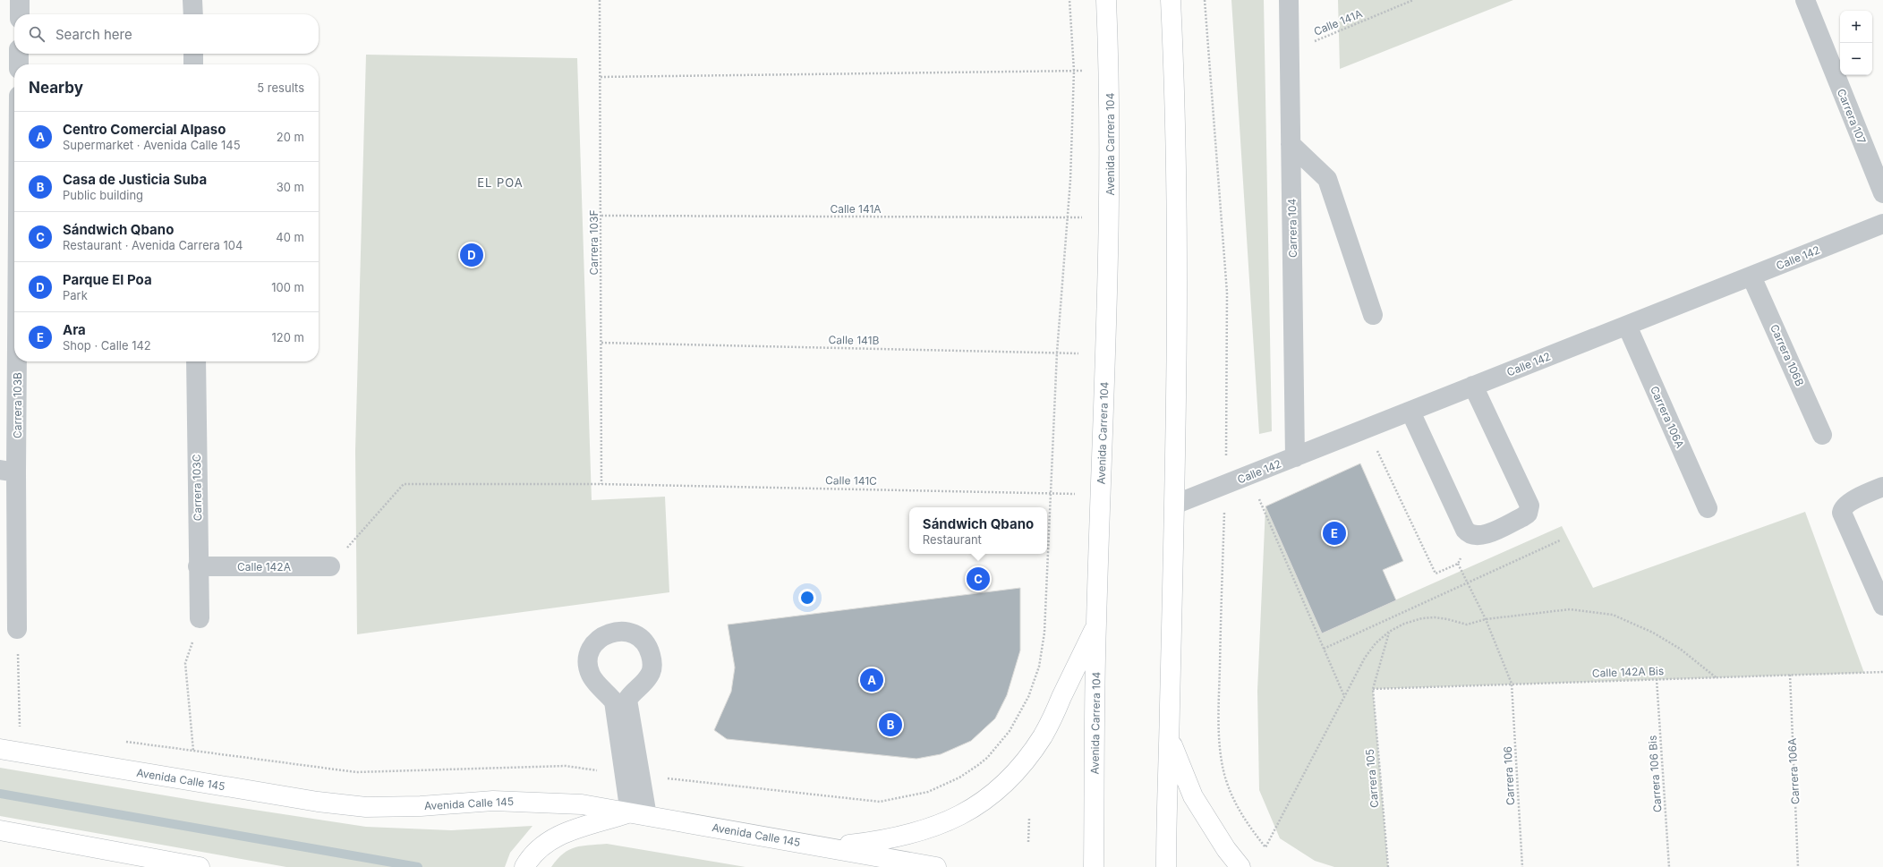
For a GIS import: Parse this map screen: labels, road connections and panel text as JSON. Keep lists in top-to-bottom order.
{
  "streets": {
    "main road": ["Avenida Carrera 104", "Avenida Calle 145"],
    "street": [
      "Carrera 107",
      "Carrera 104",
      "Calle 142",
      "Carrera 106B",
      "Carrera 103B",
      "Carrera 106A",
      "Carrera 103C",
      "Calle 142A"
    ],
    "path": [
      "Calle 141A",
      "Carrera 103F",
      "Calle 141B",
      "Calle 141C",
      "Calle 142A Bis",
      "Carrera 106 Bis",
      "Carrera 106",
      "Carrera 105"
    ]
  },
  "crossings": [
    ["Calle 141A", "Avenida Carrera 104"],
    ["Calle 141A", "Carrera 104"],
    ["Calle 141A", "Carrera 103F"],
    ["Avenida Carrera 104", "Calle 141B"],
    ["Avenida Carrera 104", "Calle 141C"],
    ["Carrera 104", "Calle 142"],
    ["Carrera 103F", "Calle 141B"],
    ["Carrera 103F", "Calle 141C"],
    ["Calle 142", "Carrera 106B"],
    ["Calle 142", "Carrera 106A"],
    ["Carrera 106A", "Calle 142A Bis"],
    ["Calle 141C", "Calle 142A"],
    ["Carrera 103C", "Calle 142A"],
    ["Calle 142A Bis", "Carrera 106 Bis"],
    ["Calle 142A Bis", "Carrera 106"],
    ["Calle 142A Bis", "Carrera 105"]
  ],
  "districts": ["EL POA"],
  "page": {
    "map_buttons": ["+", "−"],
    "search": "Search here",
    "heading": ["Nearby", "5 results"],
    "list": [
      {
        "mark": "A",
        "name": "Centro Comercial Alpaso",
        "note": "Supermarket · Avenida Calle 145",
        "value": "20 m"
      },
      {
        "mark": "B",
        "name": "Casa de Justicia Suba",
        "note": "Public building",
        "value": "30 m"
      },
      {
        "mark": "C",
        "name": "Sándwich Qbano",
        "note": "Restaurant · Avenida Carrera 104",
        "value": "40 m"
      },
      {
        "mark": "D",
        "name": "Parque El Poa",
        "note": "Park",
        "value": "100 m"
      },
      {
        "mark": "E",
        "name": "Ara",
        "note": "Shop · Calle 142",
        "value": "120 m"
      }
    ],
    "pins": [
      "D",
      "E",
      "C",
      "A",
      "B"
    ],
    "popup": ["Sándwich Qbano", "Restaurant"]
  }
}
